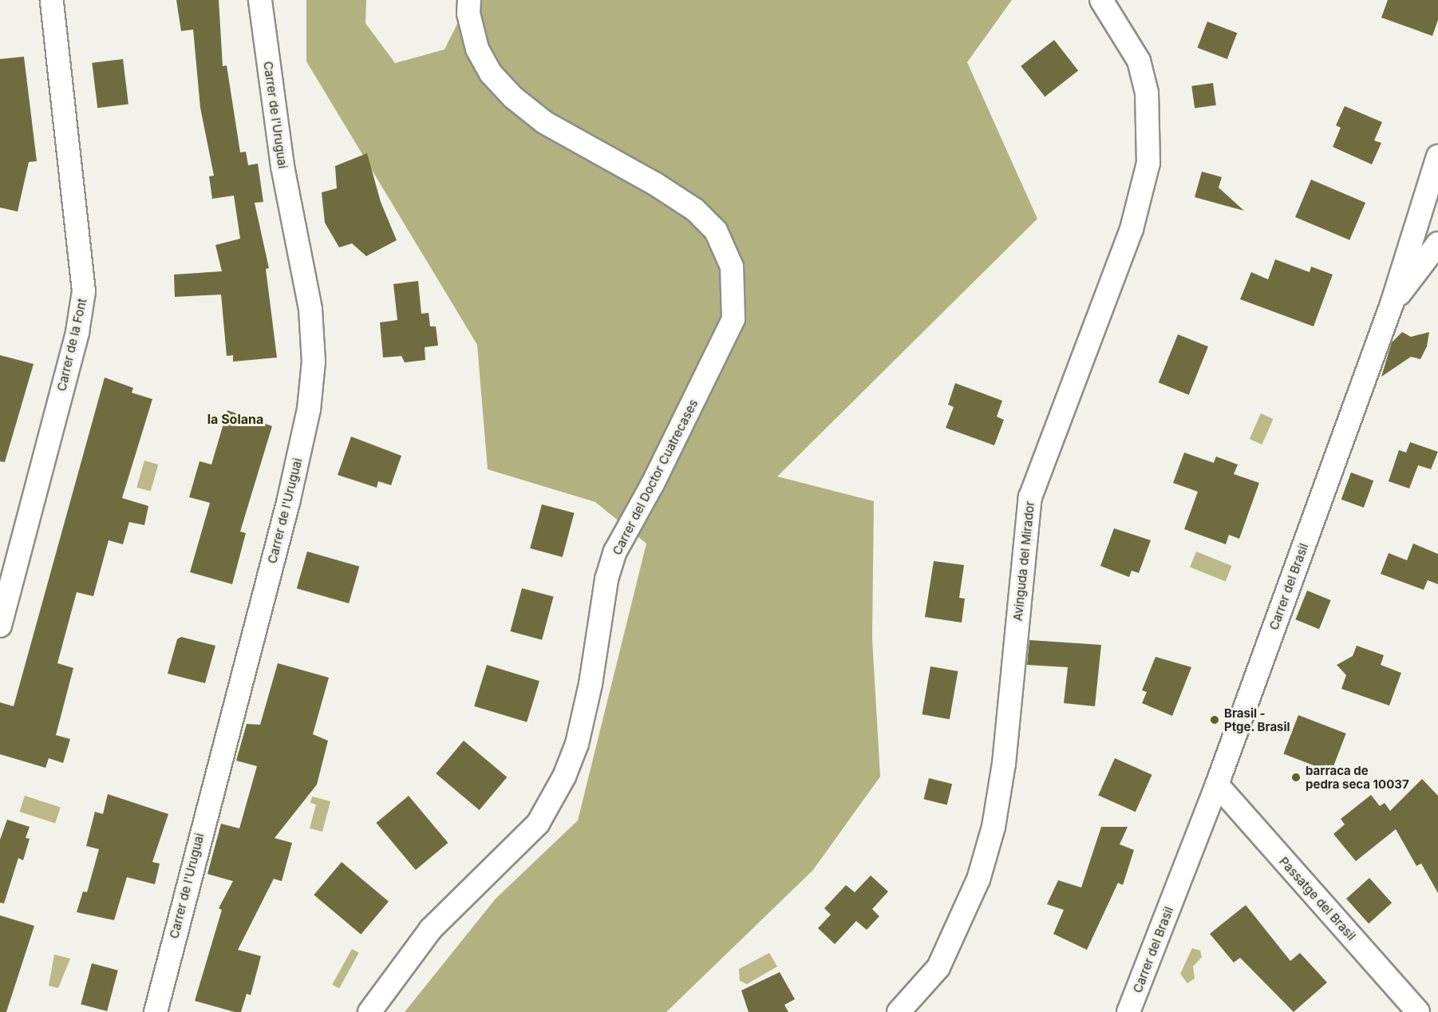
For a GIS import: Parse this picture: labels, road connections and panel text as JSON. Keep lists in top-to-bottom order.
{
  "streets": {
    "street": [
      "Carrer de l'Uruguai",
      "Carrer de la Font",
      "Carrer del Doctor Cuatrecases",
      "Avinguda del Mirador",
      "Carrer del Brasil",
      "Passatge del Brasil"
    ]
  },
  "crossings": [
    ["Carrer del Brasil", "Passatge del Brasil"]
  ],
  "districts": ["la Solana"],
  "places": ["Brasil - Ptge. Brasil", "barraca de pedra seca 10037"]
}
